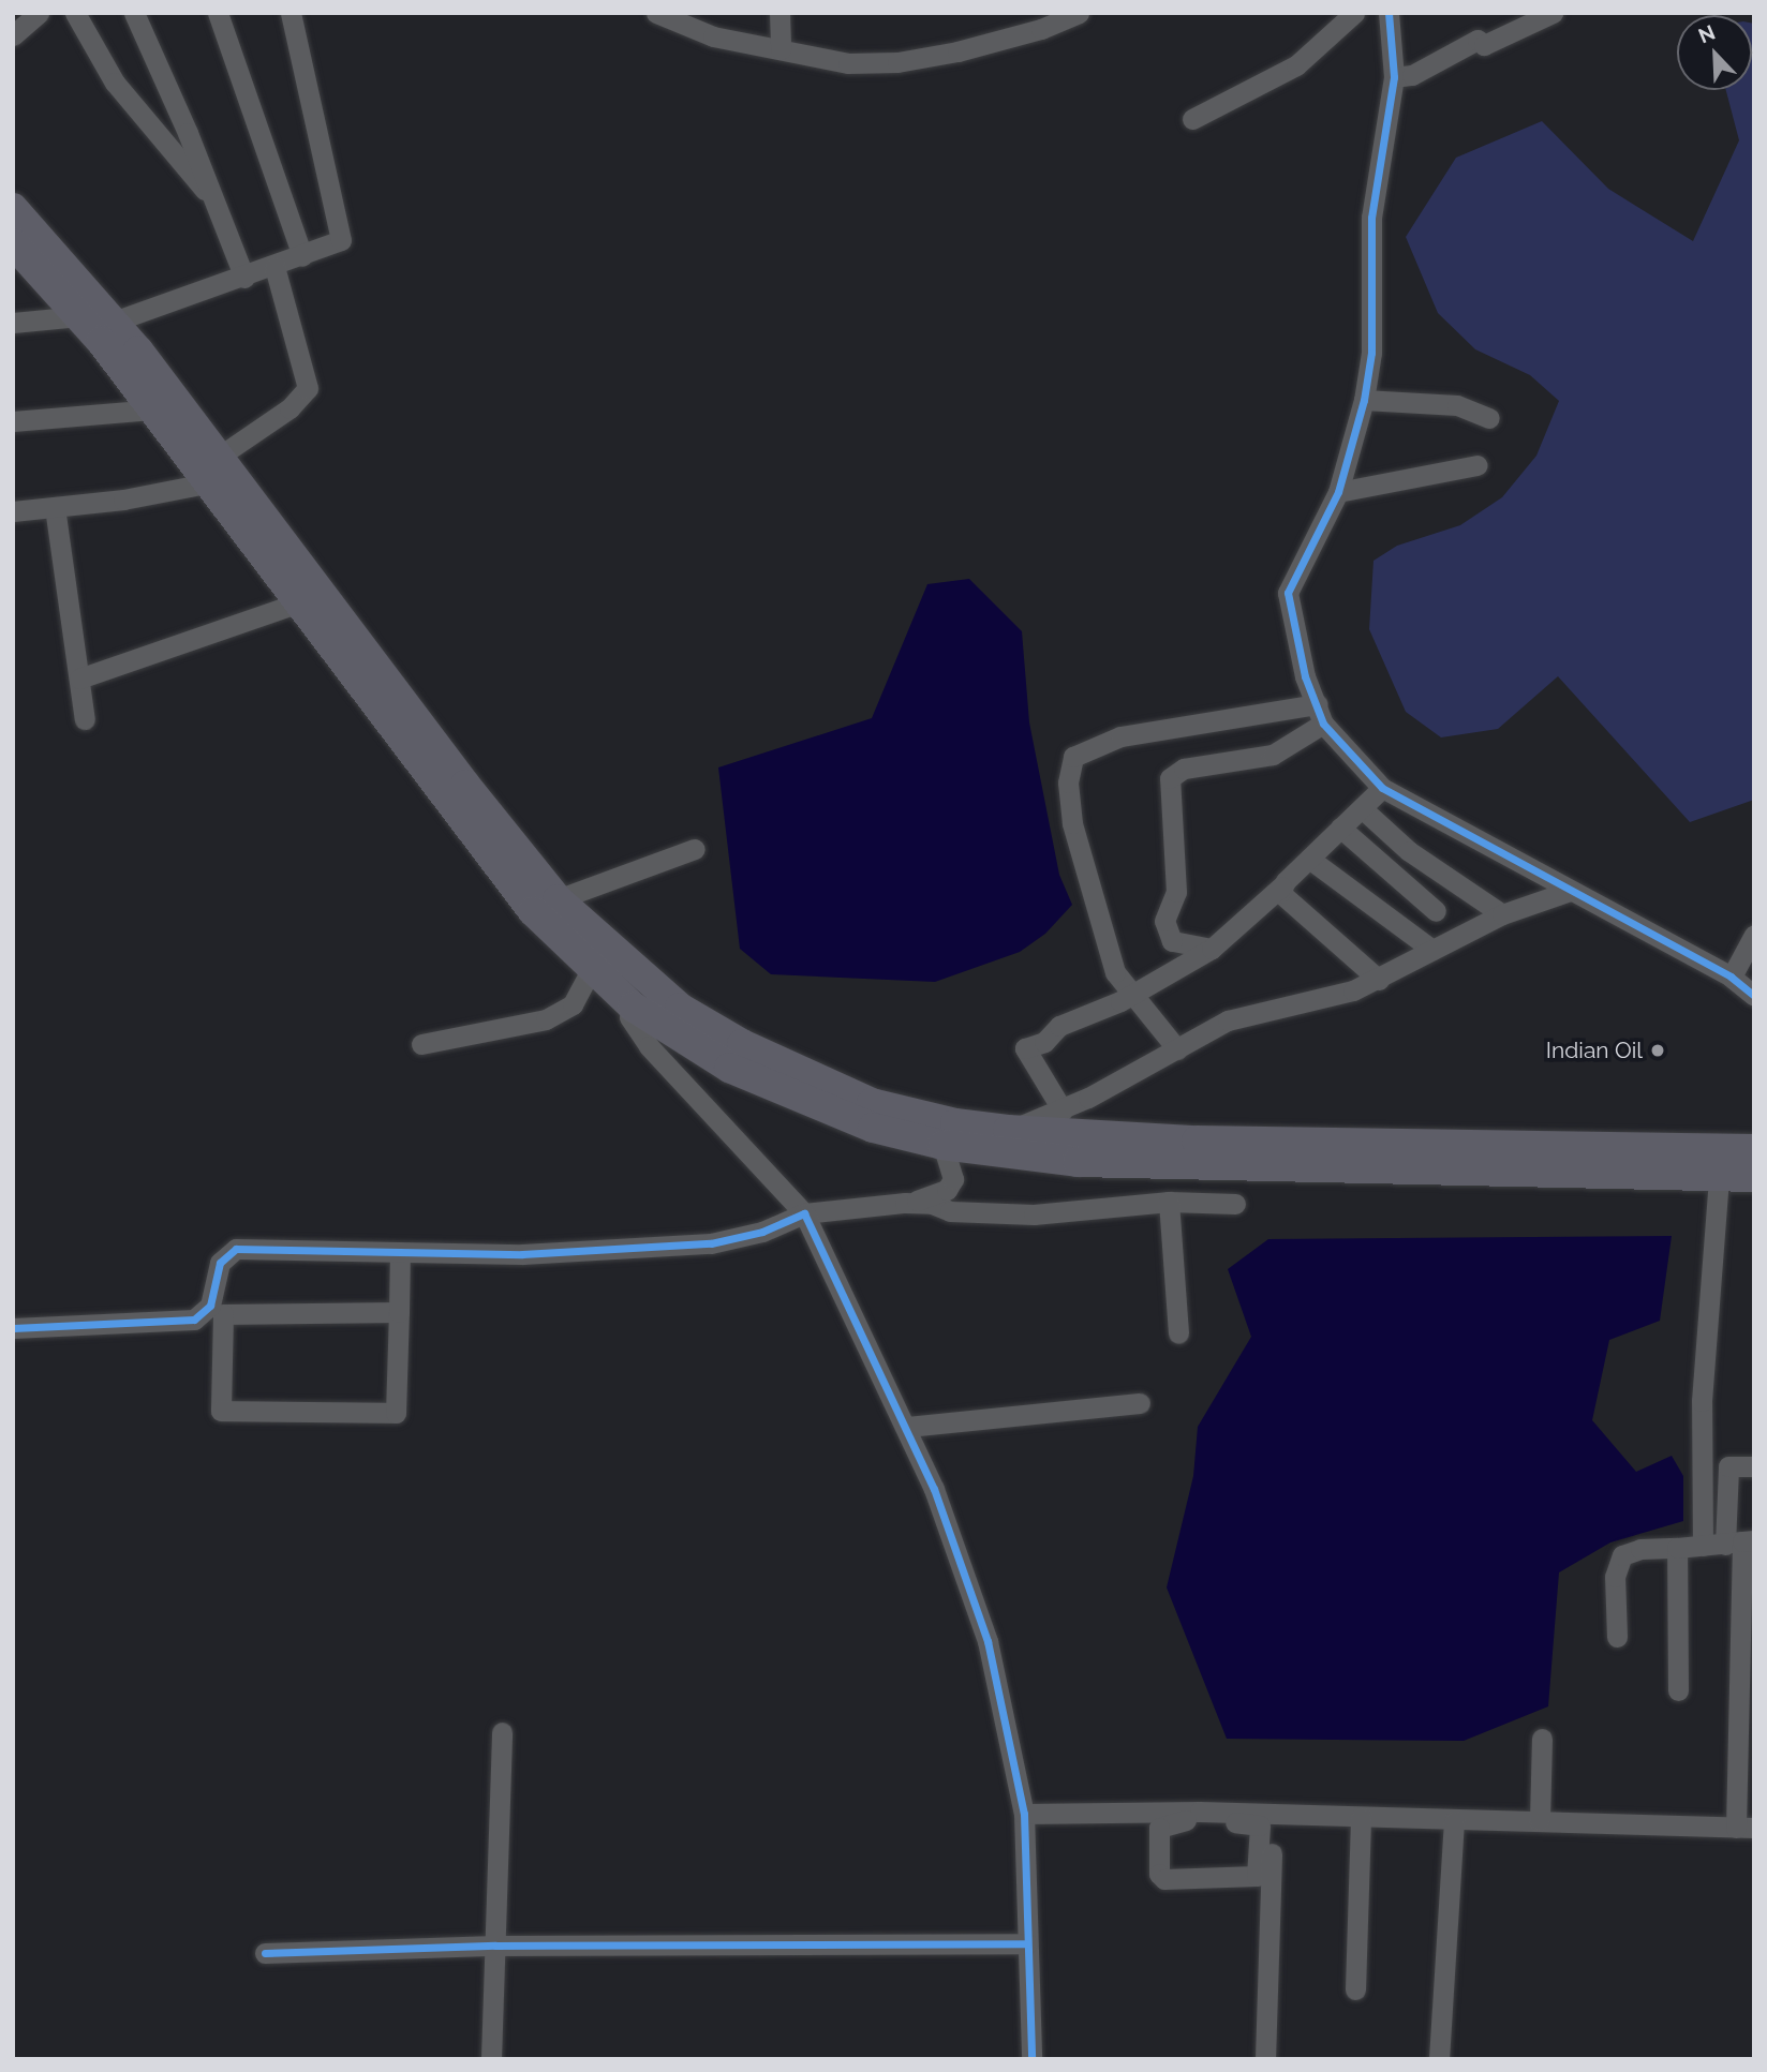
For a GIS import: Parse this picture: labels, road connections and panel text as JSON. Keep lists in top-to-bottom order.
{
  "places": ["Indian Oil"],
  "north": "top left"
}
